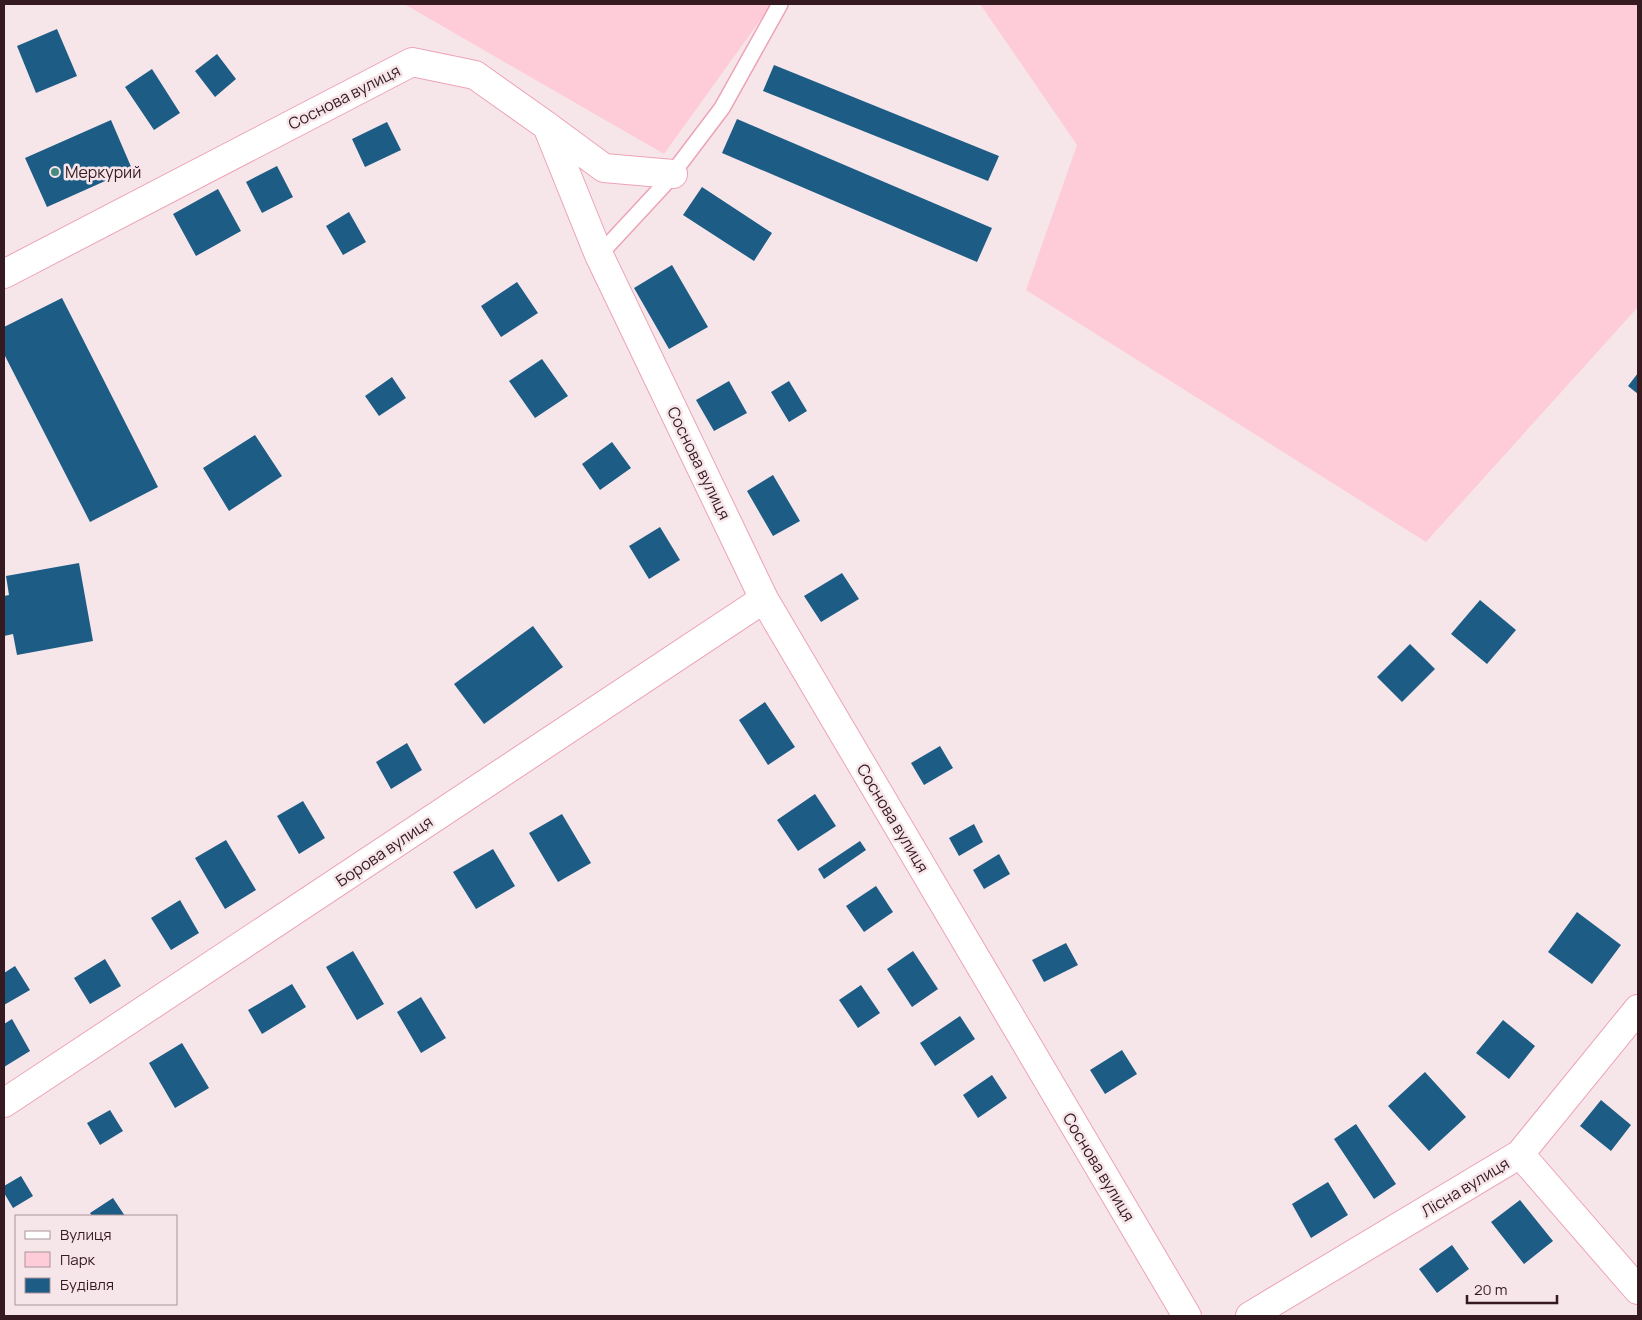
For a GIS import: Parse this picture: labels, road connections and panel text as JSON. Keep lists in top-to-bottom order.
{
  "streets": {
    "street": ["Соснова вулиця", "Борова вулиця", "Лісна вулиця"]
  },
  "crossings": [
    ["Соснова вулиця", "Борова вулиця"]
  ],
  "places": ["Меркурий"],
  "legend": ["Вулиця", "Парк", "Будівля"],
  "scale_bar": "20 m"
}
